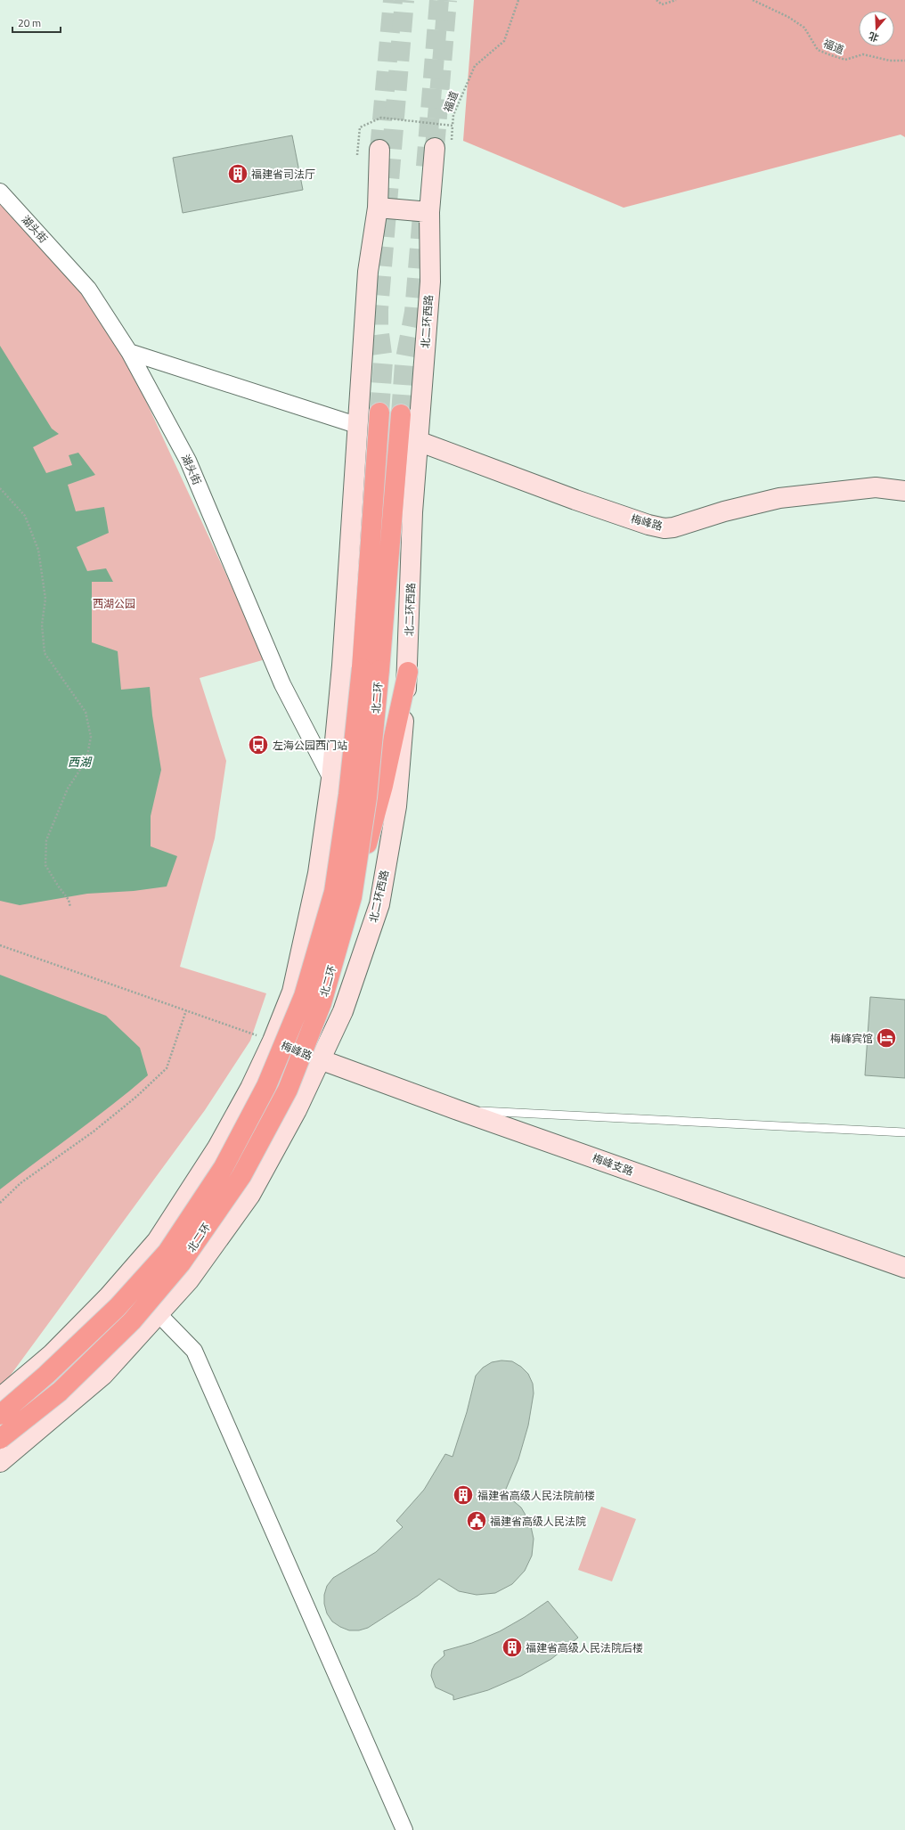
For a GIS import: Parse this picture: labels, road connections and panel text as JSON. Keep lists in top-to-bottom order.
{
  "streets": {
    "highway": ["北二环"],
    "main road": ["北二环西路", "梅峰路", "梅峰支路"],
    "street": ["湖头街"],
    "path": ["福道"]
  },
  "crossings": [
    ["北二环西路", "梅峰路"],
    ["北二环西路", "梅峰支路"],
    ["梅峰路", "梅峰支路"]
  ],
  "water": ["西湖"],
  "parks": ["西湖公园"],
  "places": {
    "building": ["福建省司法厅", "福建省高级人民法院前楼", "福建省高级人民法院后楼"],
    "bus stop": ["左海公园西门站"],
    "hotel": ["梅峰宾馆"],
    "public building": ["福建省高级人民法院"]
  },
  "scale_bar": "20 m",
  "north": "bottom"
}
